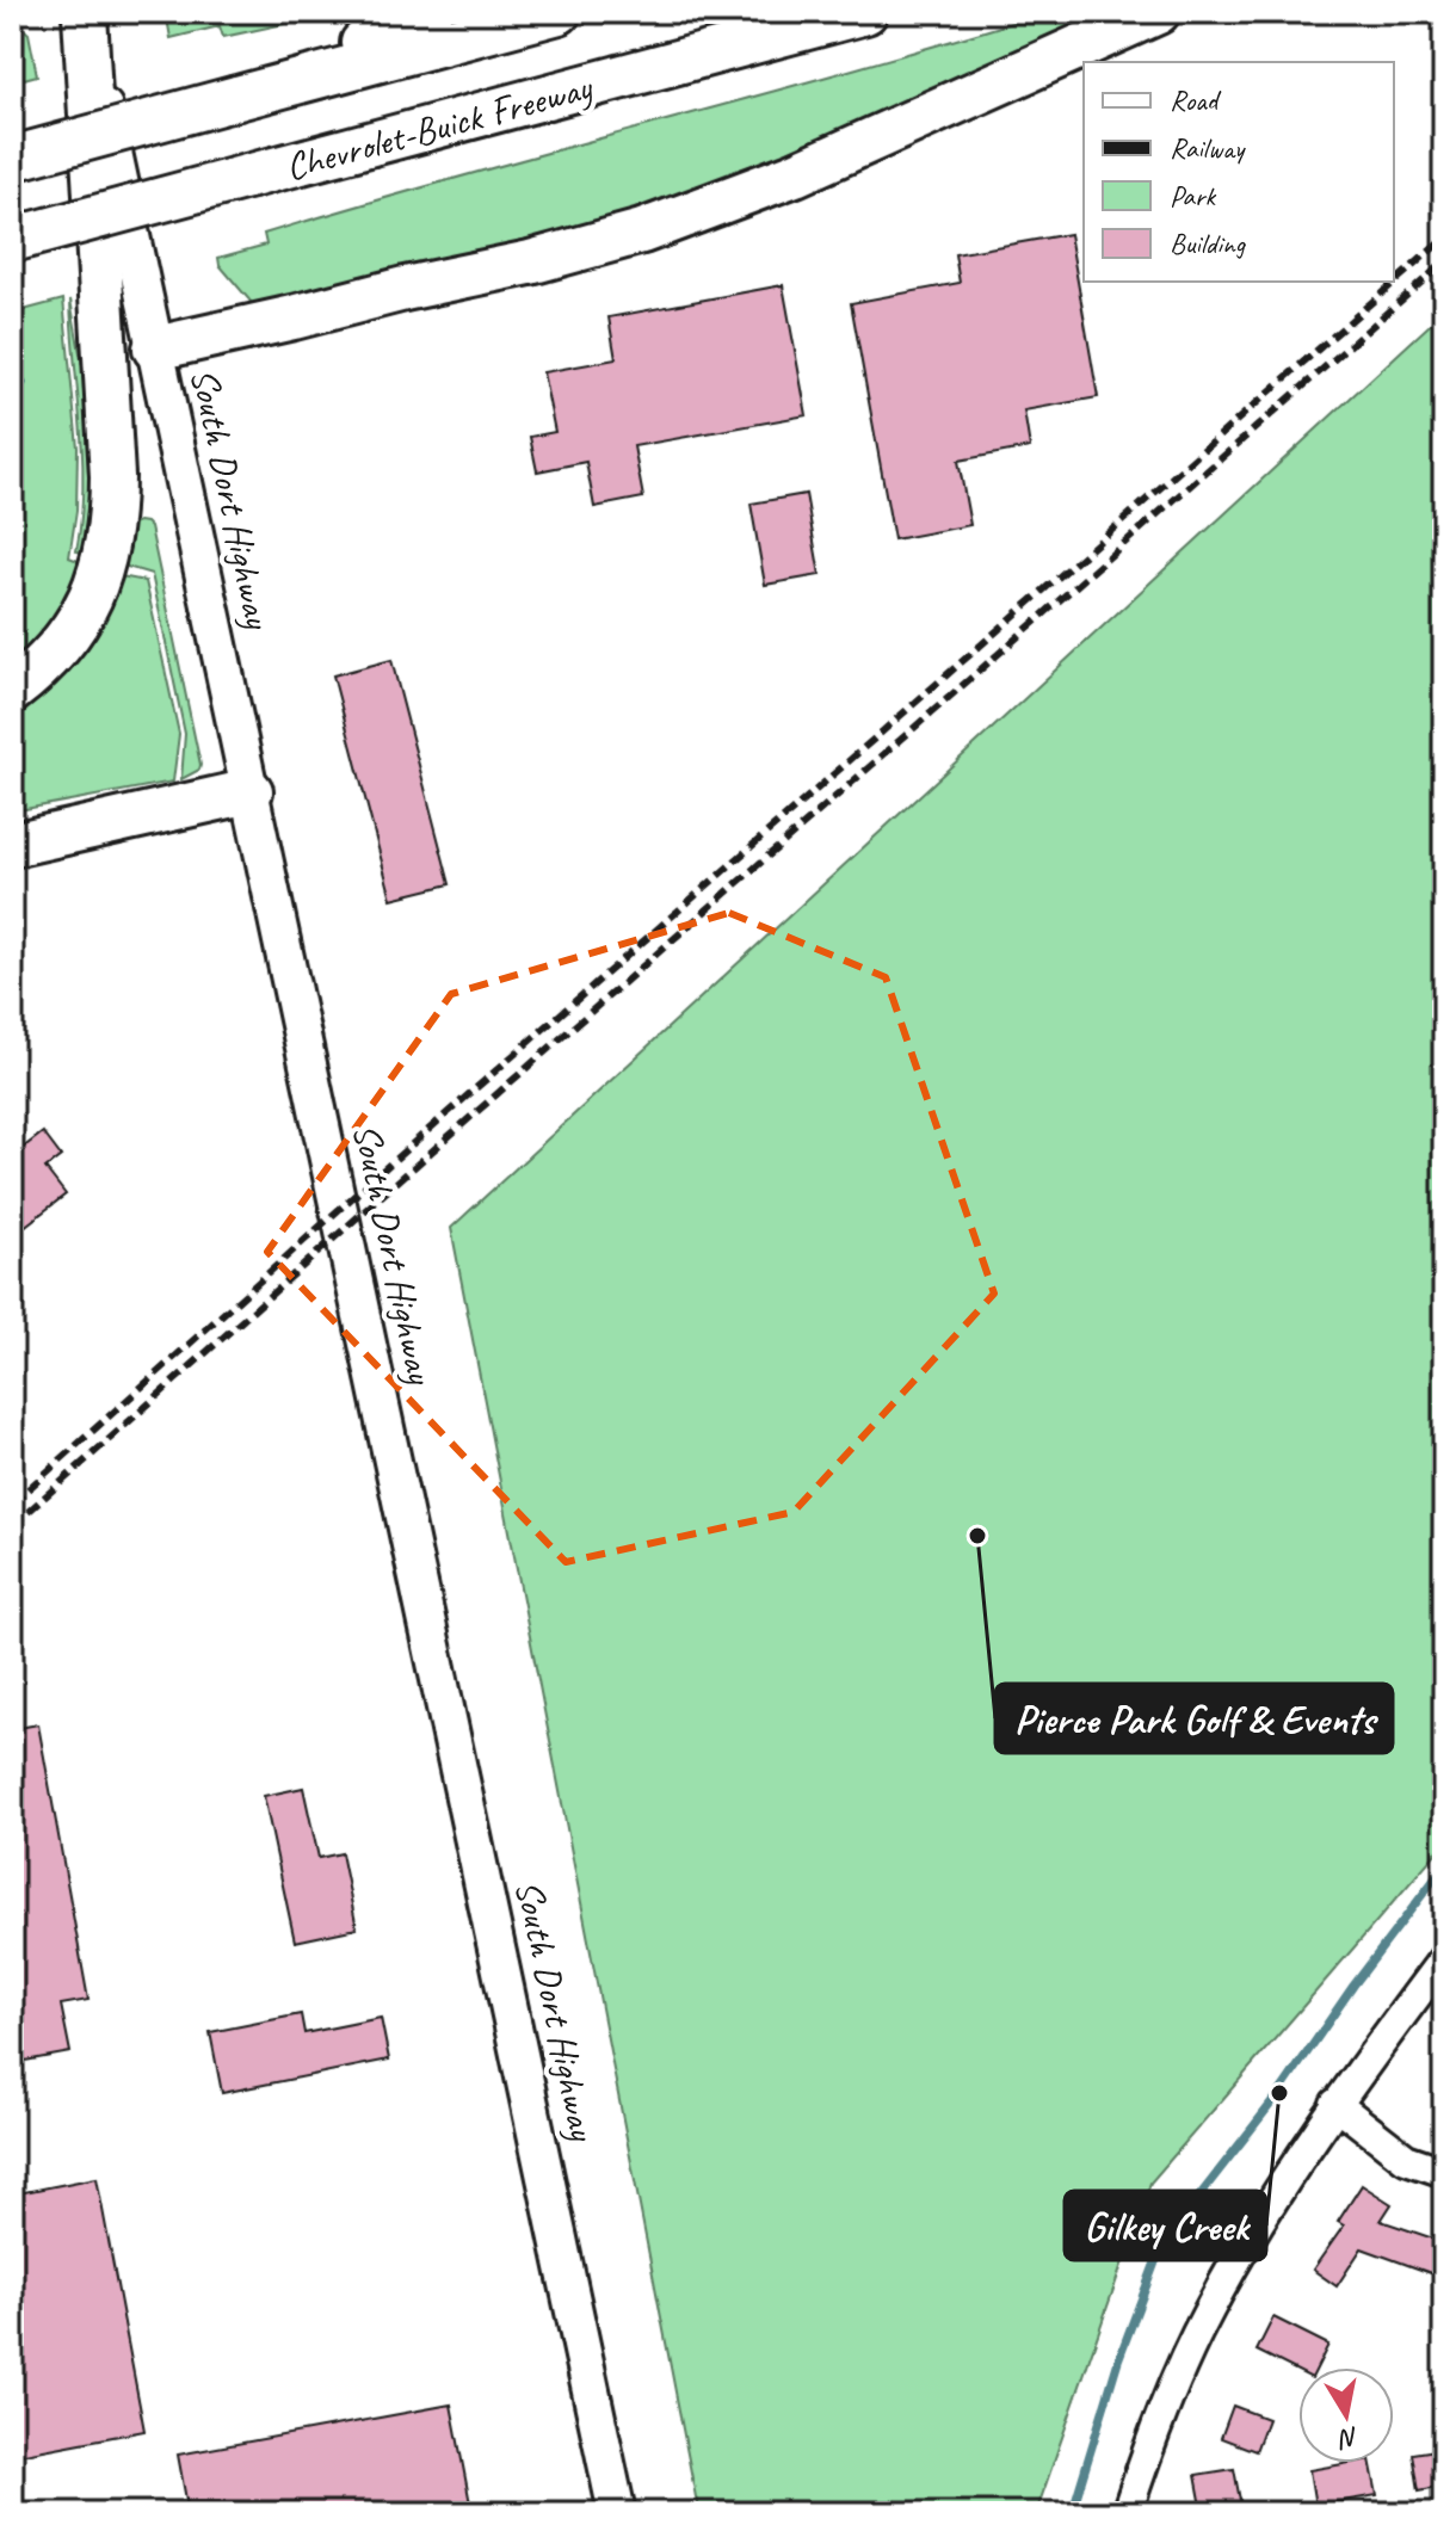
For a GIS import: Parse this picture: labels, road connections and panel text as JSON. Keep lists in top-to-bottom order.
{
  "streets": {
    "highway": ["Chevrolet-Buick Freeway"],
    "main road": ["South Dort Highway"]
  },
  "places": ["Pierce Park Golf & Events", "Gilkey Creek"],
  "legend": [
    "Road",
    "Railway",
    "Park",
    "Building"
  ],
  "north": "bottom"
}
